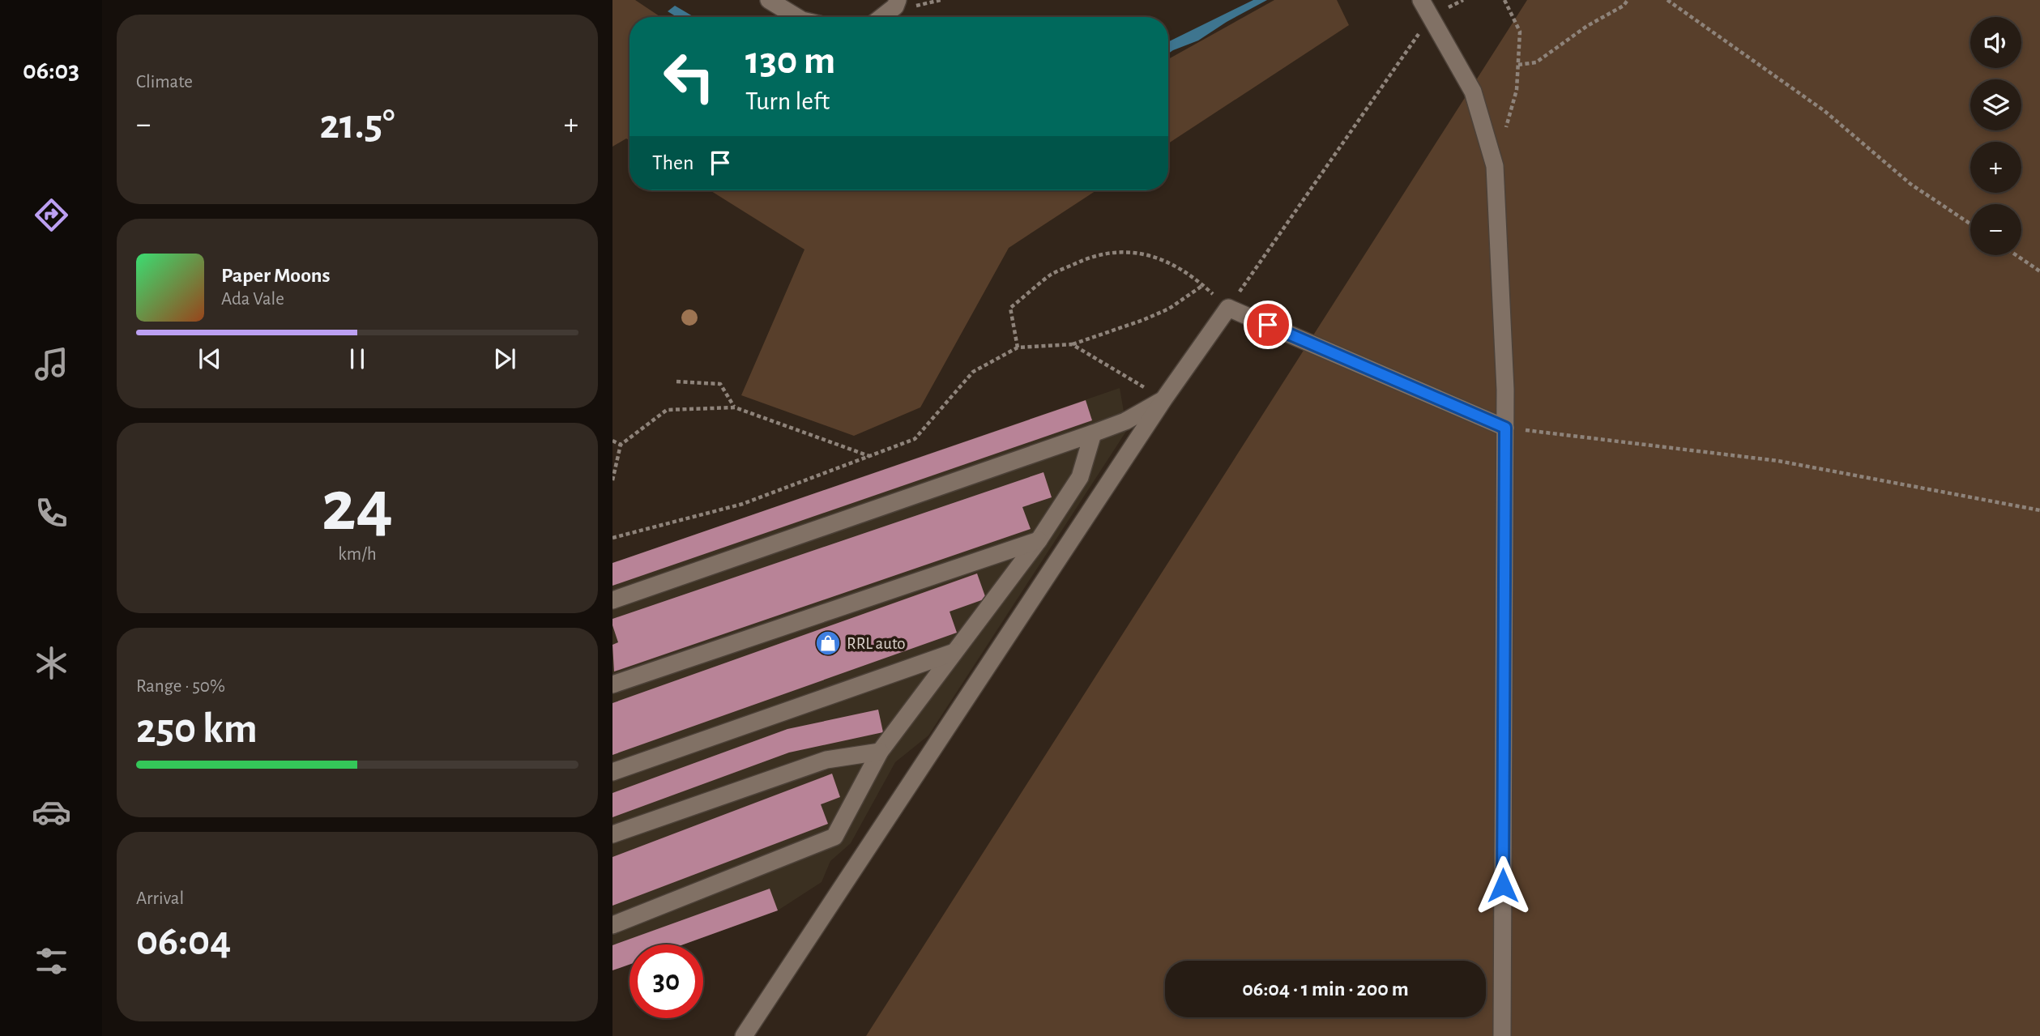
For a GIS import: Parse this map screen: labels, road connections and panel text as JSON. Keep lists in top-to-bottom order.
{
  "places": {
    "shop": ["RRL auto"]
  },
  "page": {
    "tabs": "06:03",
    "tile": [
      "Climate",
      ["24", "km/h"],
      ["Range · 50%", "250 km"],
      ["Arrival", "06:04"]
    ],
    "map_buttons": ["+", "−"],
    "turn": ["130 m", "Turn left"],
    "heat": ["−", "21.5°", "+"],
    "then": "Then",
    "song": ["Paper Moons", "Ada Vale"],
    "limit": "30",
    "trip": "06:04 · 1 min · 200 m"
  }
}
